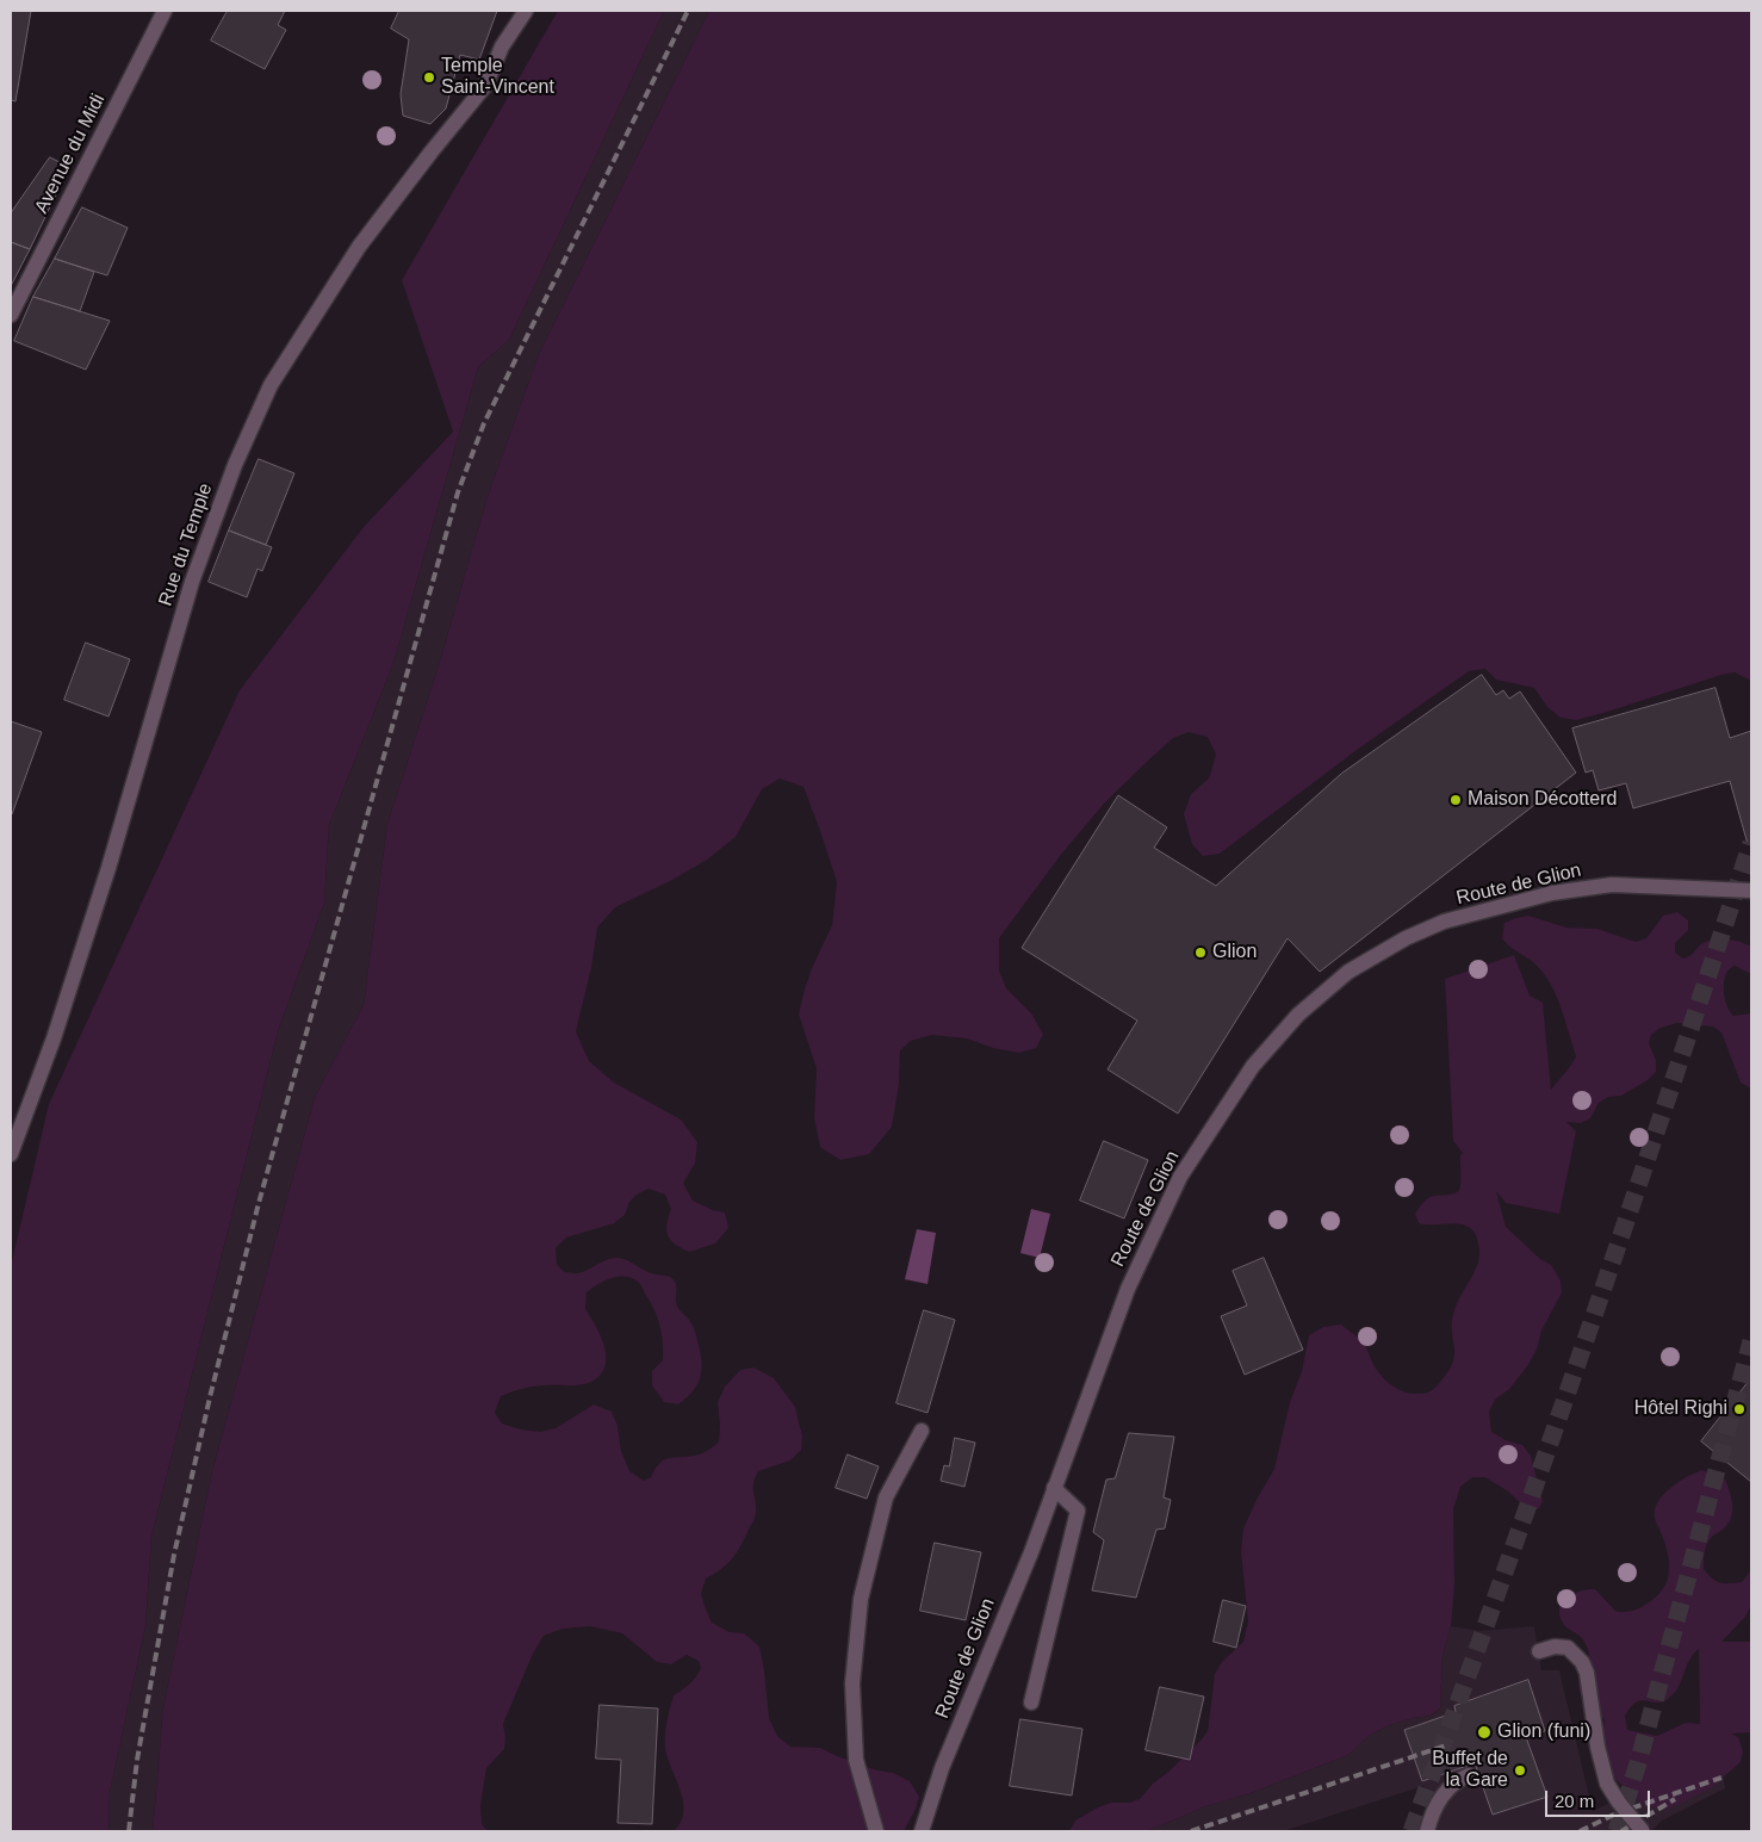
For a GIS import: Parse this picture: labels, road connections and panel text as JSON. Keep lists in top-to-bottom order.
{
  "streets": {
    "street": ["Avenue du Midi", "Rue du Temple", "Route de Glion"]
  },
  "places": [
    "Temple Saint-Vincent",
    "Maison Décotterd",
    "Glion",
    "Hôtel Righi",
    "Glion (funi)",
    "Buffet de la Gare"
  ],
  "scale_bar": "20 m"
}
